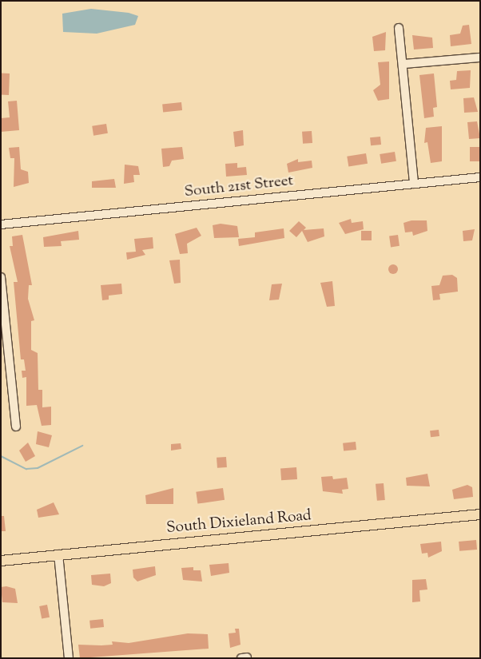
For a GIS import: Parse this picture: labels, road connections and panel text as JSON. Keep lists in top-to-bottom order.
{
  "streets": {
    "main road": ["South Dixieland Road"],
    "street": ["South 21st Street"]
  }
}
